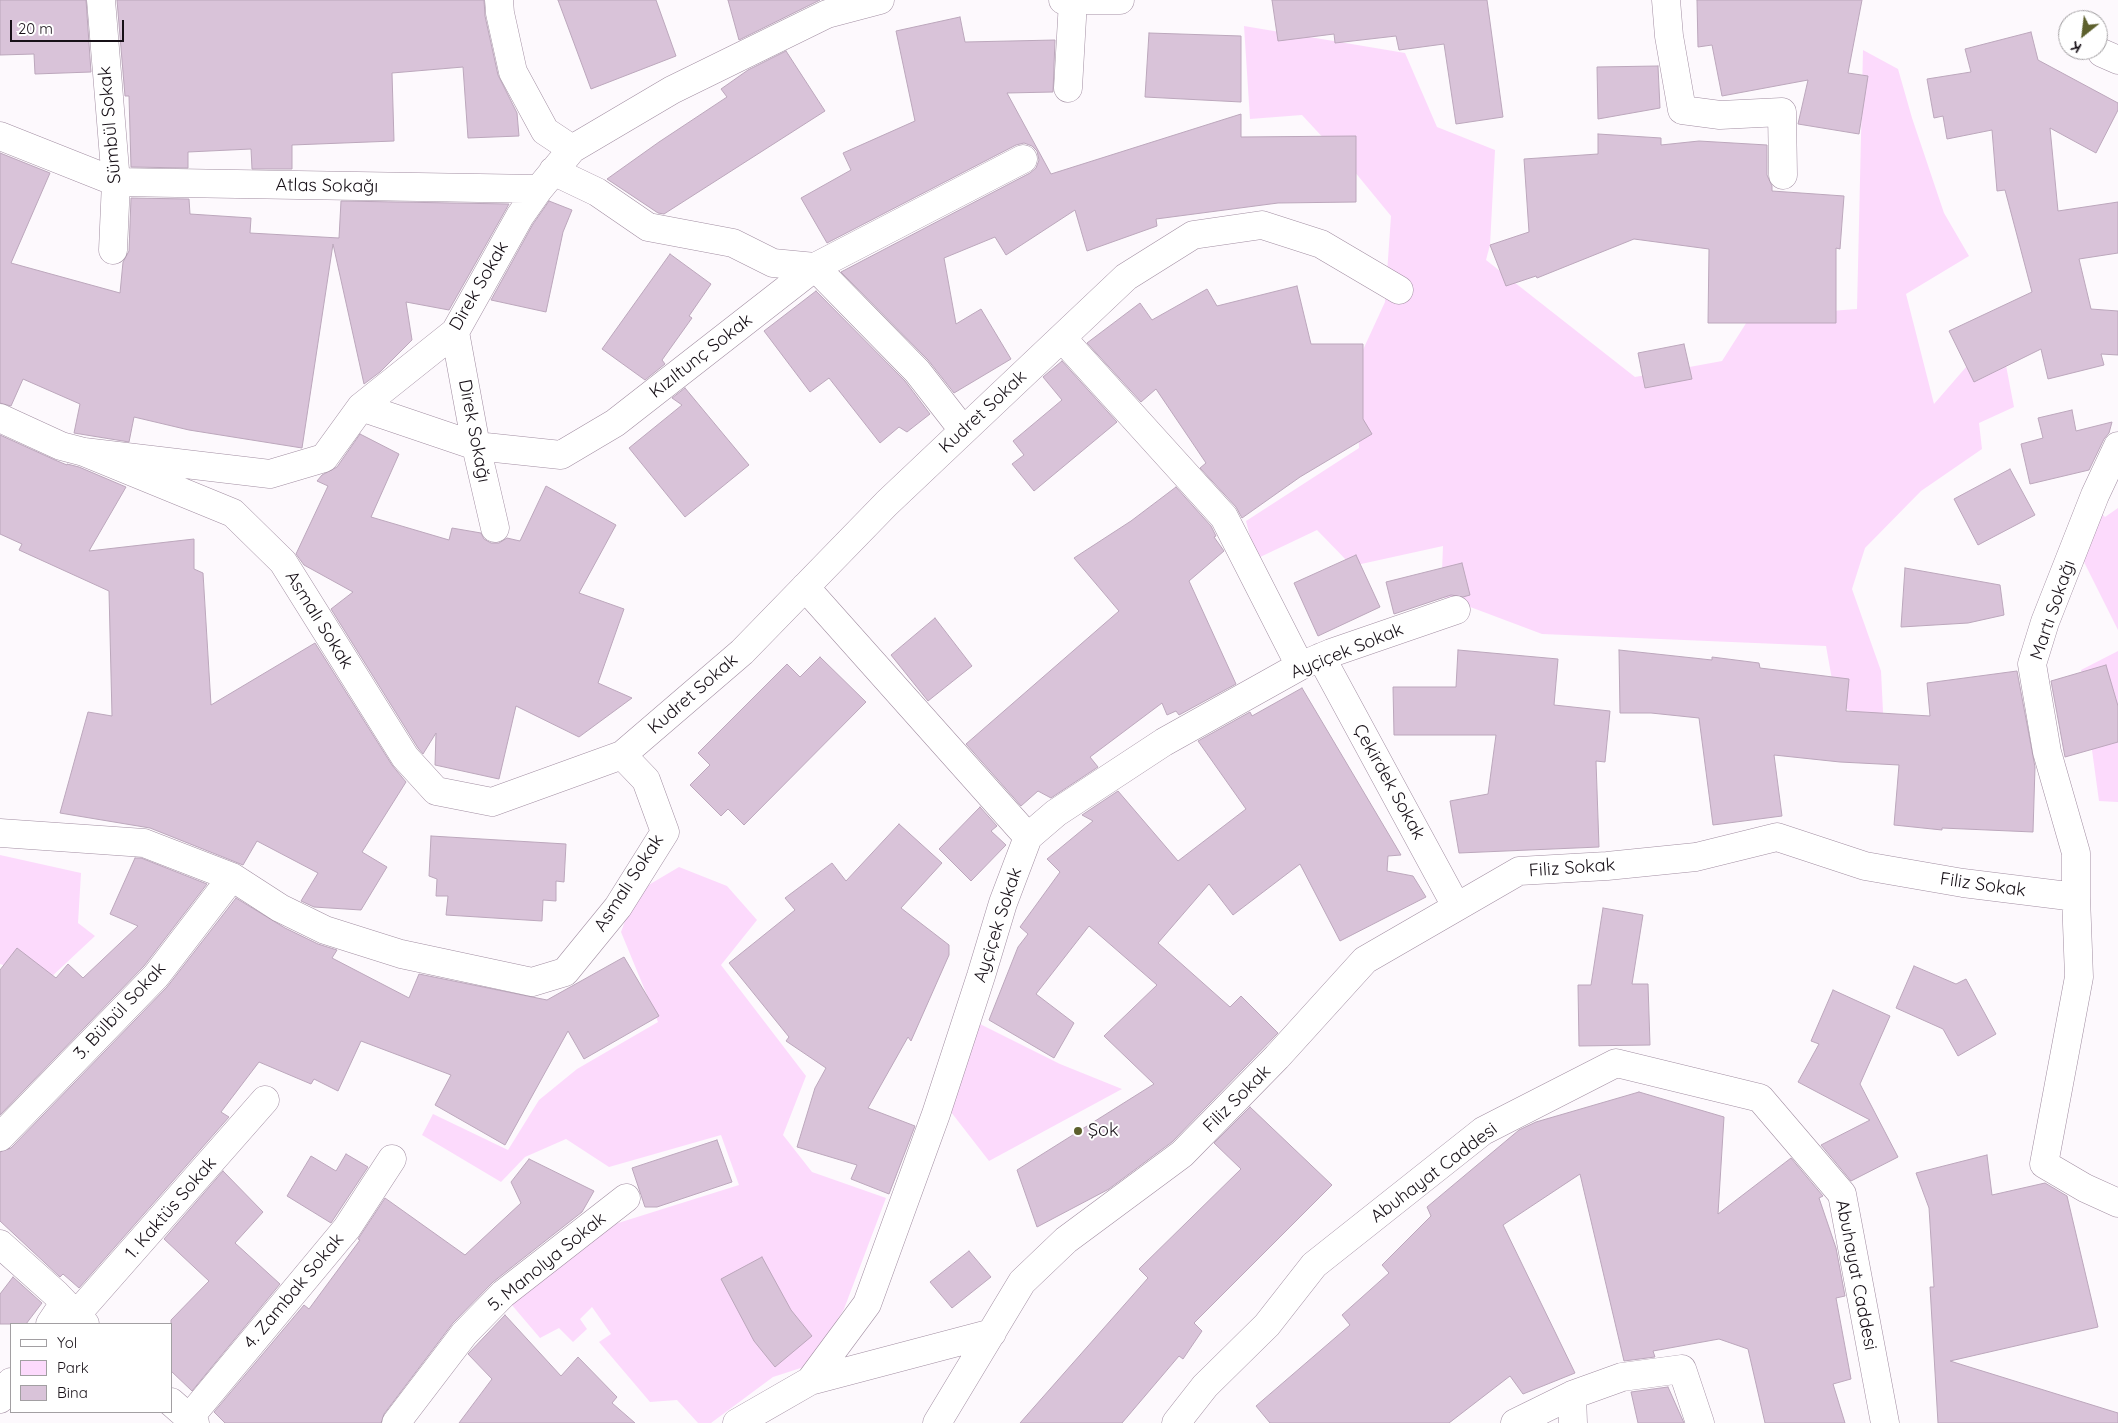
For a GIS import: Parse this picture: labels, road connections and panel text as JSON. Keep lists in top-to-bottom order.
{
  "streets": {
    "street": [
      "Sümbül Sokak",
      "Atlas Sokağı",
      "Direk Sokak",
      "Kızıltunç Sokak",
      "Kudret Sokak",
      "Direk Sokağı",
      "Martı Sokağı",
      "Asmalı Sokak",
      "Ayçiçek Sokak",
      "Çekirdek Sokak",
      "Filiz Sokak",
      "3. Bülbül Sokak",
      "Abuhayat Caddesi",
      "1. Kaktüs Sokak",
      "5. Manolya Sokak",
      "4. Zambak Sokak"
    ]
  },
  "crossings": [
    ["Sümbül Sokak", "Atlas Sokağı"],
    ["Atlas Sokağı", "Direk Sokak"],
    ["Direk Sokak", "Kızıltunç Sokak"],
    ["Direk Sokak", "Direk Sokağı"],
    ["Direk Sokak", "Asmalı Sokak"],
    ["Kızıltunç Sokak", "Direk Sokağı"],
    ["Kudret Sokak", "Asmalı Sokak"],
    ["Kudret Sokak", "Çekirdek Sokak"],
    ["Martı Sokağı", "Filiz Sokak"],
    ["Asmalı Sokak", "3. Bülbül Sokak"],
    ["Ayçiçek Sokak", "Çekirdek Sokak"],
    ["Çekirdek Sokak", "Filiz Sokak"]
  ],
  "places": ["Şok"],
  "legend": ["Yol", "Park", "Bina"],
  "scale_bar": "20 m",
  "north": "bottom left"
}
